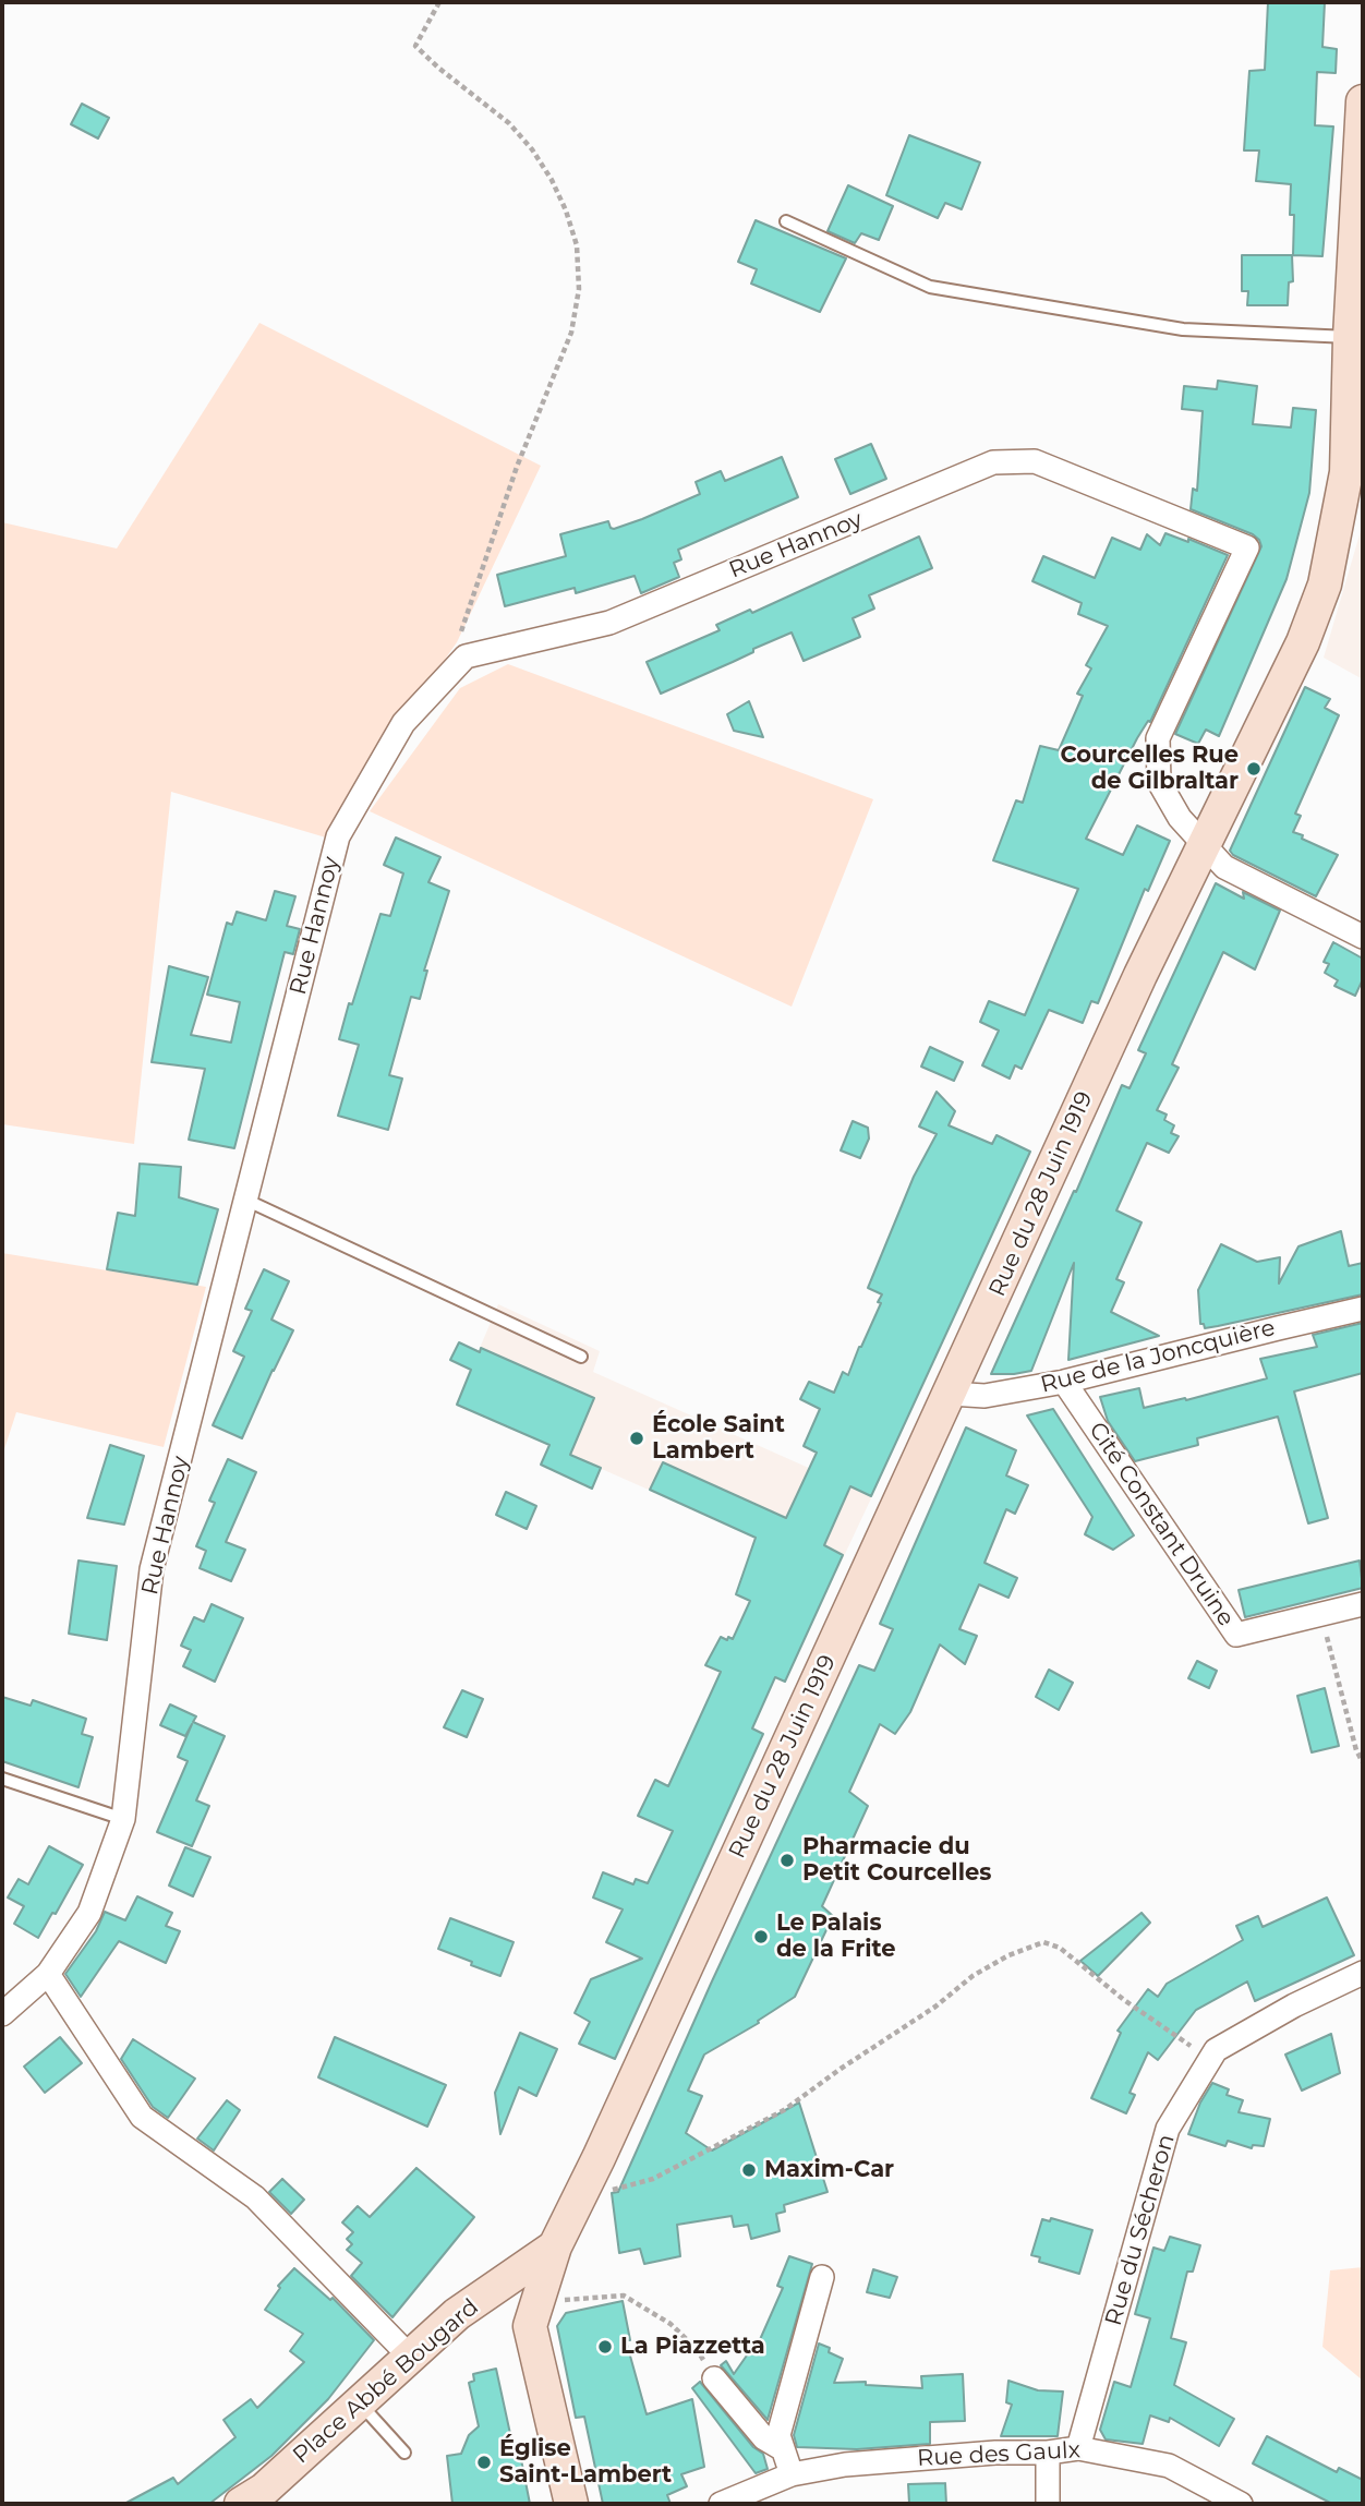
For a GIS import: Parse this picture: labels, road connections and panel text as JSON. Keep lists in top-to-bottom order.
{
  "streets": {
    "main road": ["Rue du 28 Juin 1919", "Place Abbé Bougard"],
    "street": [
      "Rue Hannoy",
      "Rue de la Joncquière",
      "Cité Constant Druine",
      "Rue du Sécheron",
      "Rue des Gaulx"
    ]
  },
  "crossings": [
    ["Rue Hannoy", "Rue du 28 Juin 1919"],
    ["Rue du 28 Juin 1919", "Rue de la Joncquière"],
    ["Rue du 28 Juin 1919", "Place Abbé Bougard"],
    ["Rue de la Joncquière", "Cité Constant Druine"],
    ["Rue du Sécheron", "Rue des Gaulx"]
  ],
  "places": [
    "Courcelles Rue de Gilbraltar",
    "École Saint Lambert",
    "Pharmacie du Petit Courcelles",
    "Le Palais de la Frite",
    "Maxim-Car",
    "La Piazzetta",
    "Église Saint-Lambert"
  ]
}
